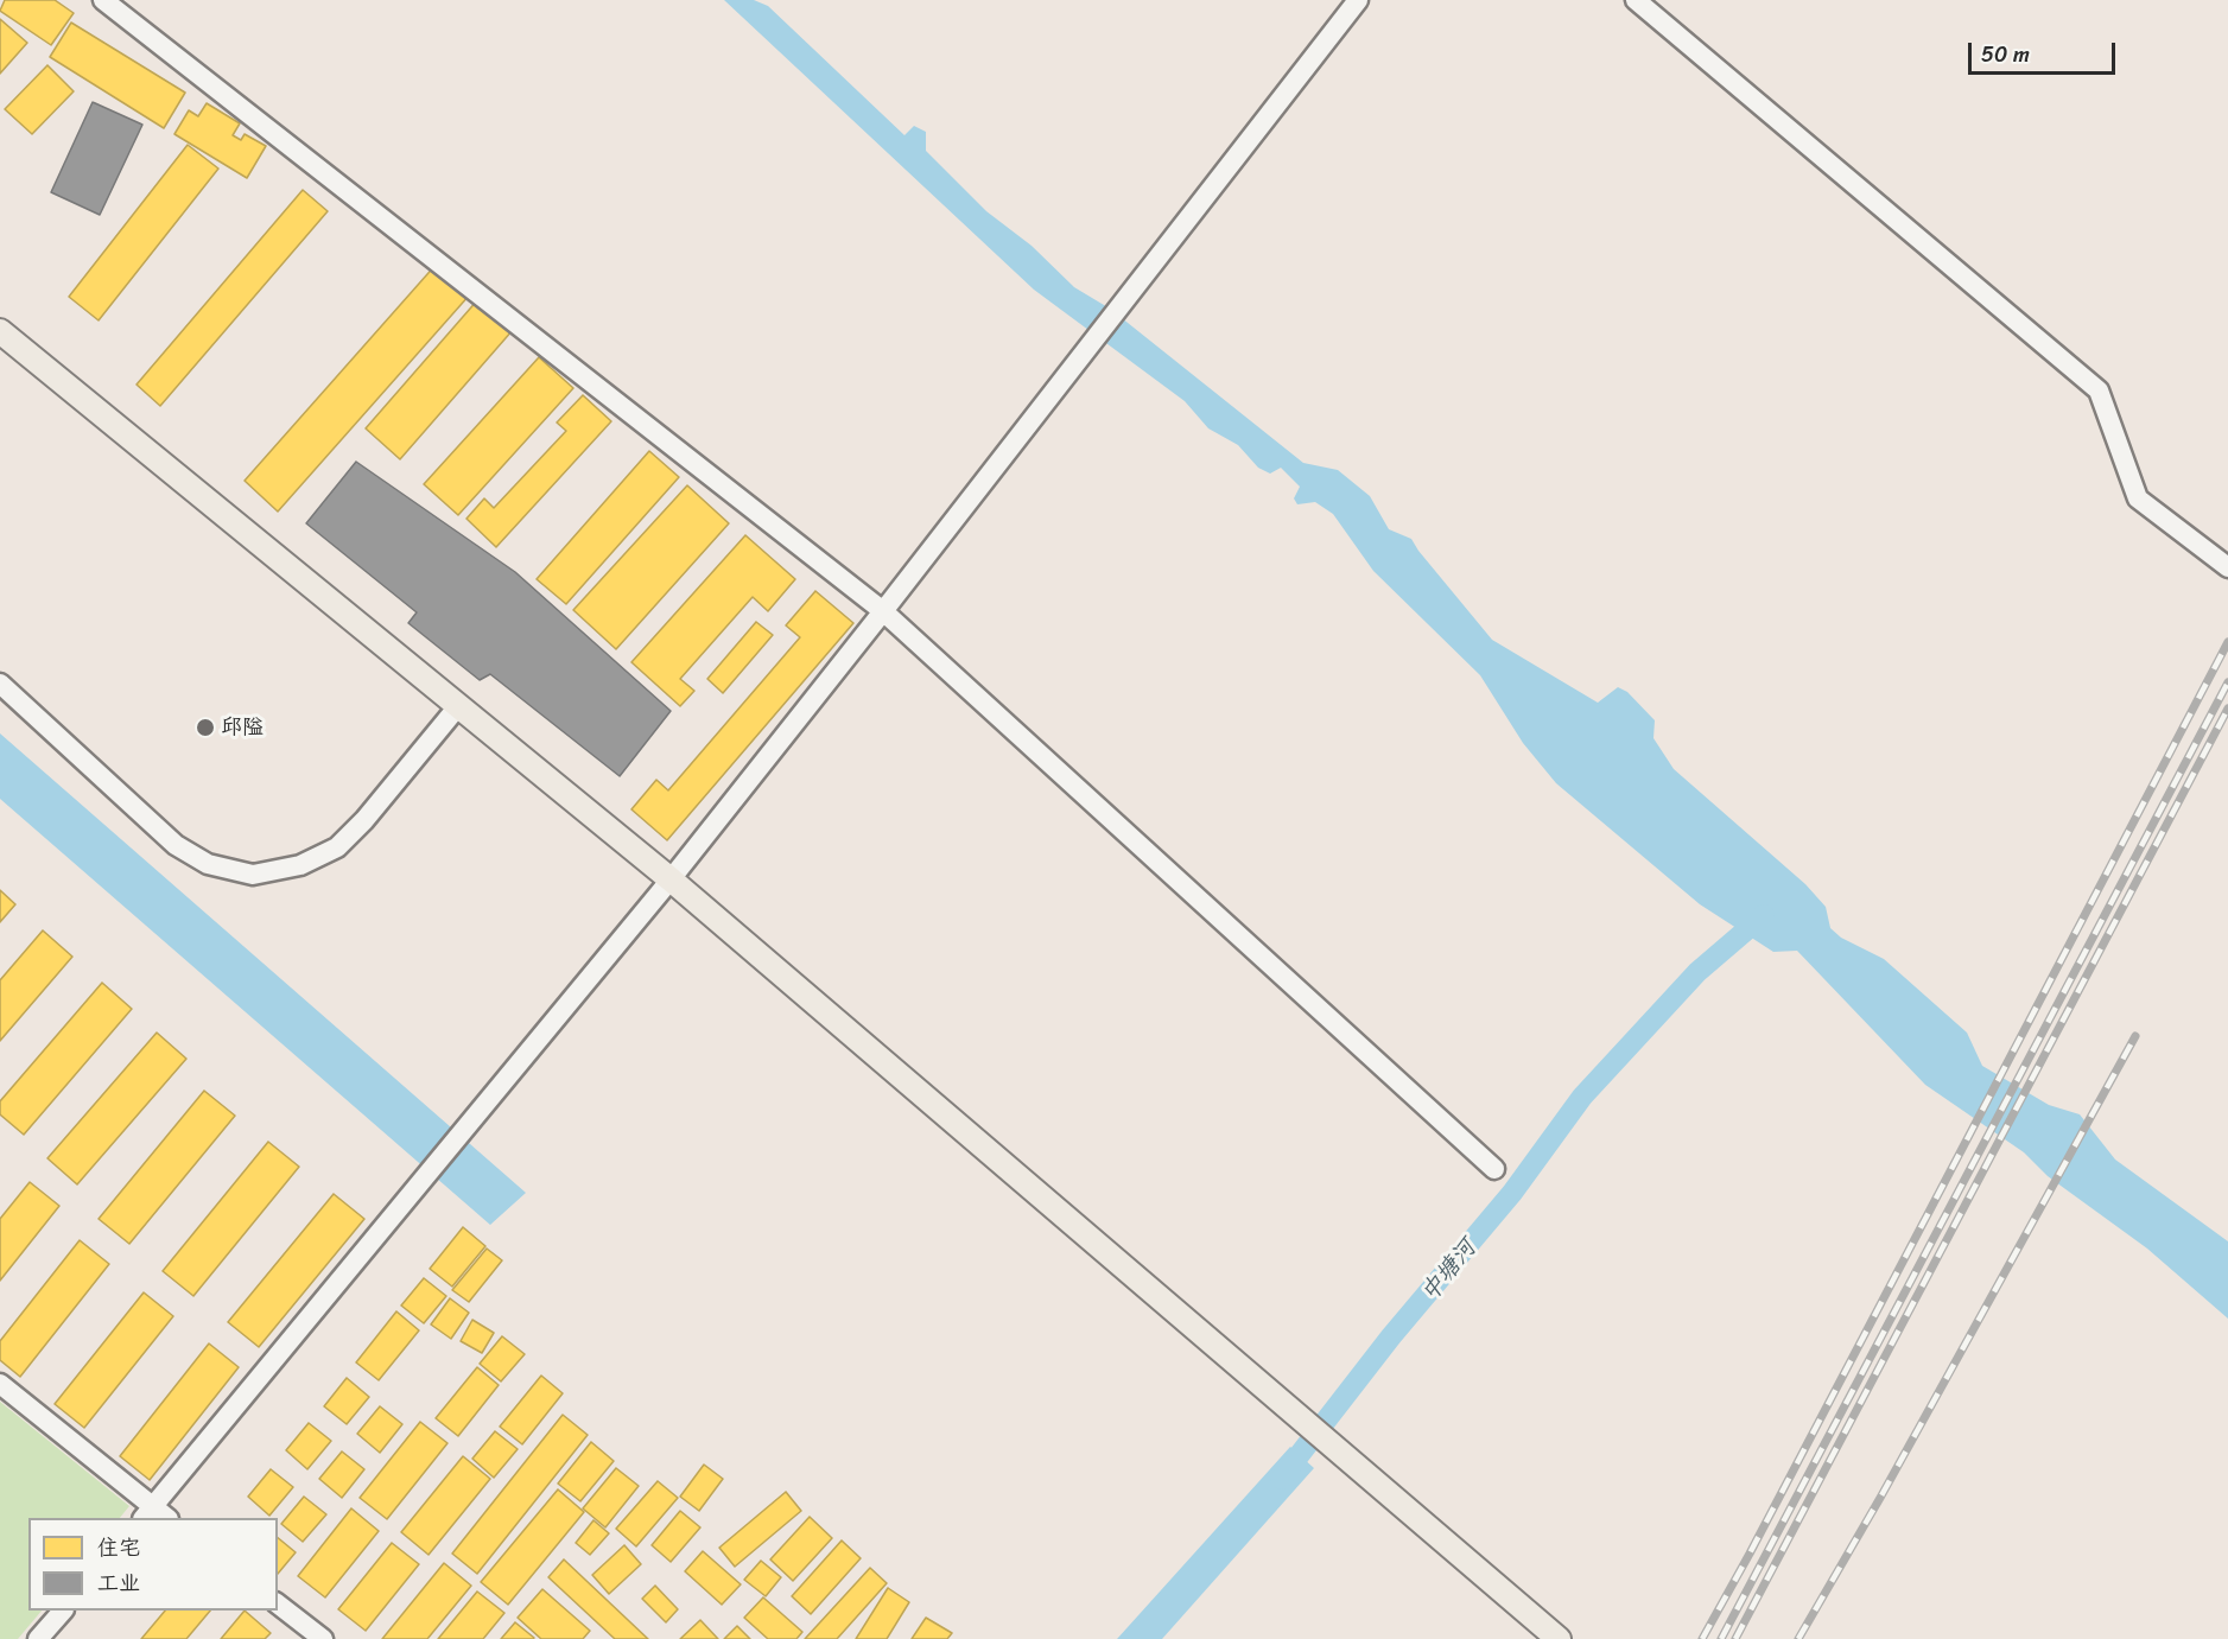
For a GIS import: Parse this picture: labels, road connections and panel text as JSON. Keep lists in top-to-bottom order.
{
  "water": ["中塘河"],
  "places": ["邱隘"],
  "legend": ["住宅", "工业"],
  "scale_bar": "50 m"
}
